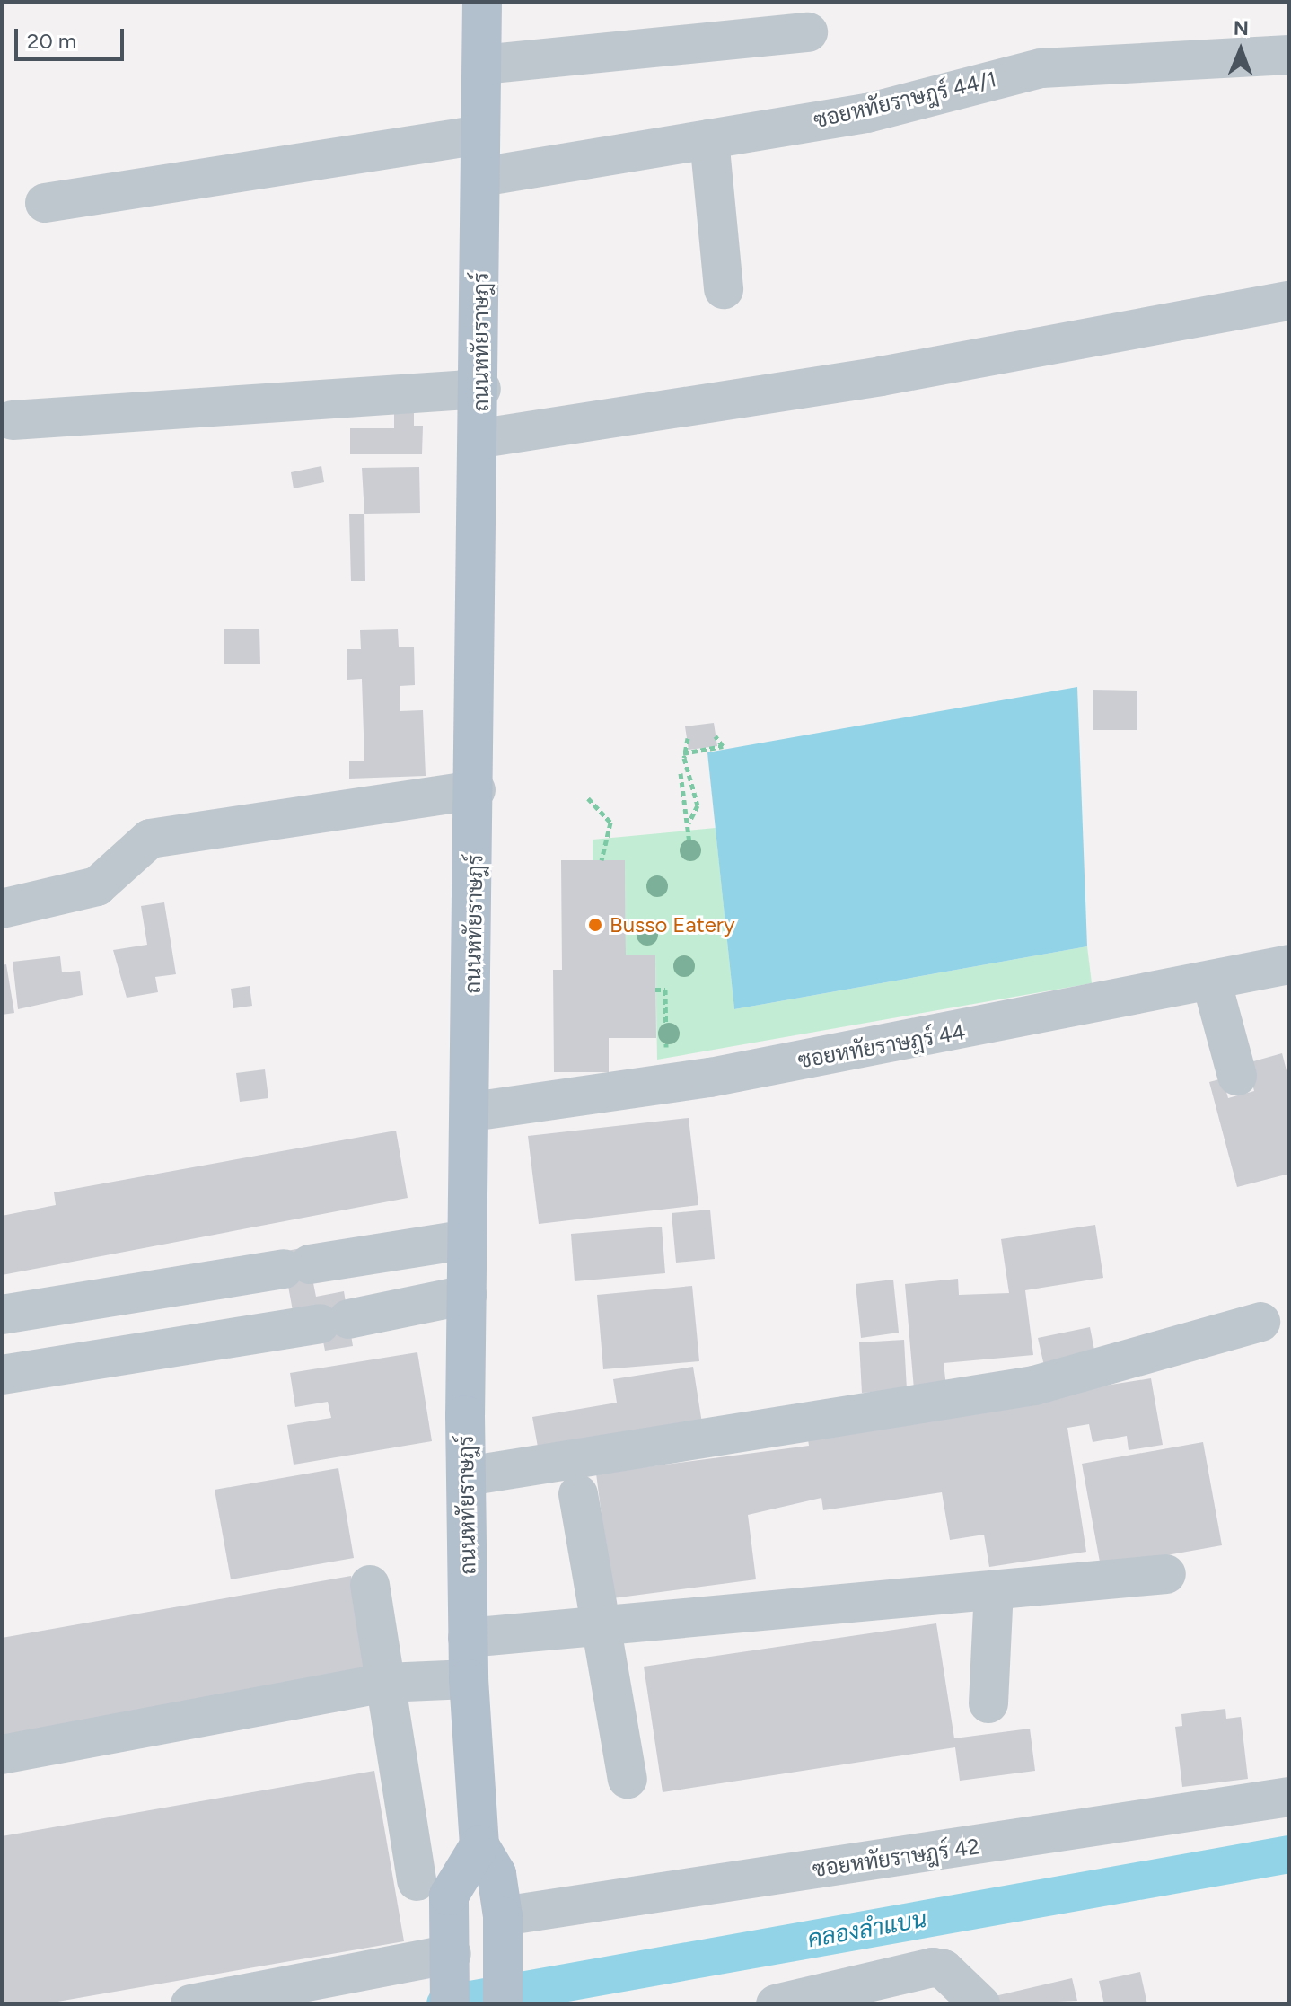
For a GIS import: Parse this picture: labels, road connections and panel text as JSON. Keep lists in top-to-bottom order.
{
  "streets": {
    "main road": ["ถนนหทัยราษฎร์"],
    "street": ["ซอยหทัยราษฎร์ 44/1", "ซอยหทัยราษฎร์ 44", "ซอยหทัยราษฎร์ 42"]
  },
  "crossings": [
    ["ซอยหทัยราษฎร์ 44/1", "ถนนหทัยราษฎร์"],
    ["ถนนหทัยราษฎร์", "ซอยหทัยราษฎร์ 44"],
    ["ถนนหทัยราษฎร์", "ซอยหทัยราษฎร์ 42"]
  ],
  "water": ["คลองลำแบน"],
  "places": ["Busso Eatery"],
  "scale_bar": "20 m",
  "north": "top"
}
